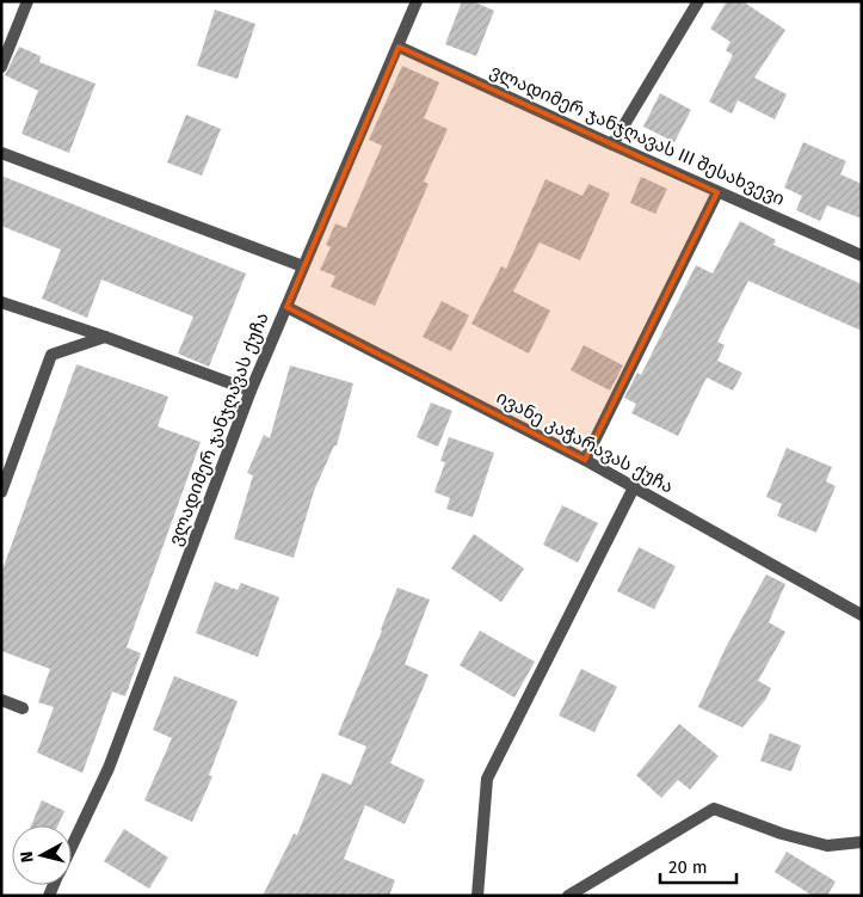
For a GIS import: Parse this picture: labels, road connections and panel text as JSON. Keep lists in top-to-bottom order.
{
  "streets": {
    "street": ["ვლადიმერ ჯანჯღავას III შესახვევი", "ვლადიმერ ჯანჯღავას ქუჩა", "ივანე კაჭარავას ქუჩა"]
  },
  "crossings": [
    ["ვლადიმერ ჯანჯღავას III შესახვევი", "ვლადიმერ ჯანჯღავას ქუჩა"],
    ["ვლადიმერ ჯანჯღავას ქუჩა", "ივანე კაჭარავას ქუჩა"]
  ],
  "scale_bar": "20 m",
  "north": "left"
}
